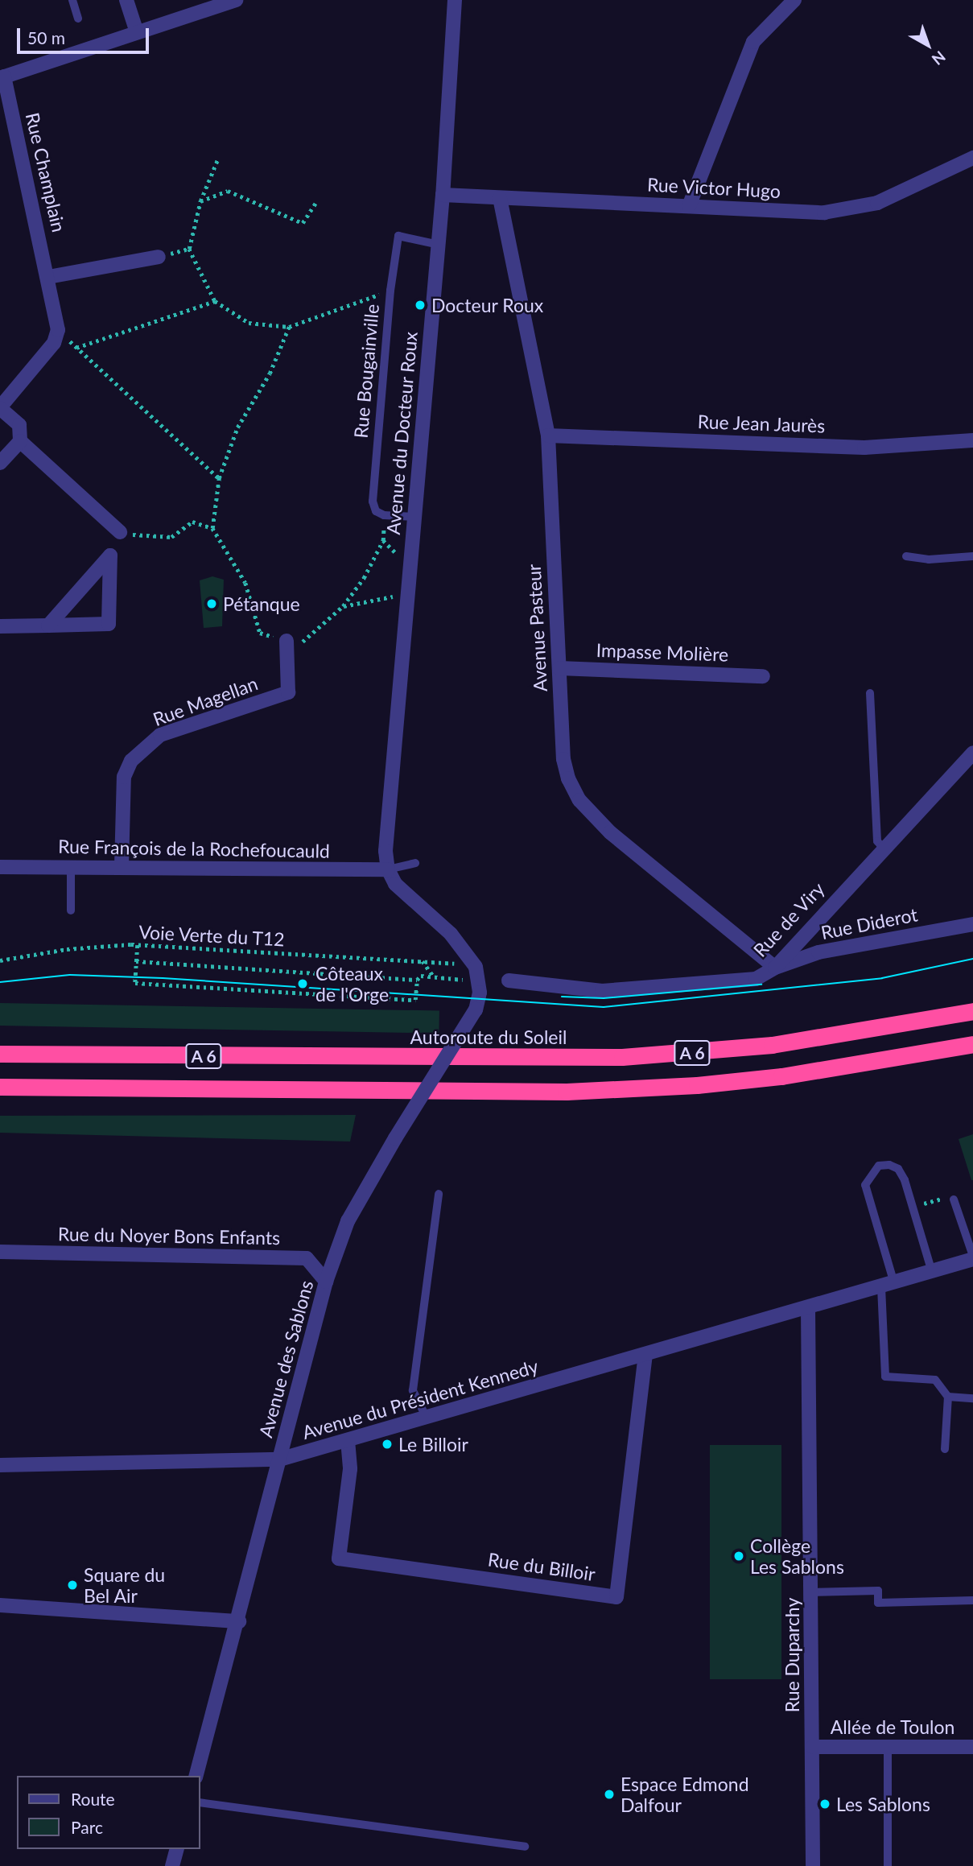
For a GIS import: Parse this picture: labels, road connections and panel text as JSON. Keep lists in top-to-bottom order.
{
  "streets": {
    "highway": ["Autoroute du Soleil", "A 6"],
    "street": [
      "Rue Champlain",
      "Rue Victor Hugo",
      "Rue Jean Jaurès",
      "Avenue du Docteur Roux",
      "Avenue Pasteur",
      "Impasse Molière",
      "Rue Magellan",
      "Rue François de la Rochefoucauld",
      "Rue de Viry",
      "Rue Diderot",
      "Rue du Noyer Bons Enfants",
      "Avenue des Sablons",
      "Avenue du Président Kennedy",
      "Rue du Billoir",
      "Rue Duparchy",
      "Allée de Toulon"
    ],
    "lane": ["Rue Bougainville"],
    "path": ["Voie Verte du T12"]
  },
  "crossings": [
    ["Rue Victor Hugo", "Avenue du Docteur Roux"],
    ["Rue Victor Hugo", "Avenue Pasteur"],
    ["Rue Bougainville", "Avenue du Docteur Roux"],
    ["Rue Jean Jaurès", "Avenue Pasteur"],
    ["Avenue du Docteur Roux", "Rue François de la Rochefoucauld"],
    ["Avenue du Docteur Roux", "Avenue des Sablons"],
    ["Avenue Pasteur", "Impasse Molière"],
    ["Avenue Pasteur", "Rue de Viry"],
    ["Avenue Pasteur", "Rue Diderot"],
    ["Rue Magellan", "Rue François de la Rochefoucauld"],
    ["Rue François de la Rochefoucauld", "Avenue des Sablons"],
    ["Rue de Viry", "Rue Diderot"],
    ["Rue du Noyer Bons Enfants", "Avenue des Sablons"],
    ["Avenue des Sablons", "Avenue du Président Kennedy"],
    ["Avenue du Président Kennedy", "Rue du Billoir"],
    ["Avenue du Président Kennedy", "Rue Duparchy"],
    ["Rue Duparchy", "Allée de Toulon"]
  ],
  "places": [
    "Docteur Roux",
    "Pétanque",
    "Côteaux de l'Orge",
    "Le Billoir",
    "Collège Les Sablons",
    "Square du Bel Air",
    "Espace Edmond Dalfour",
    "Les Sablons"
  ],
  "legend": ["Route", "Parc"],
  "scale_bar": "50 m",
  "north": "bottom right"
}
